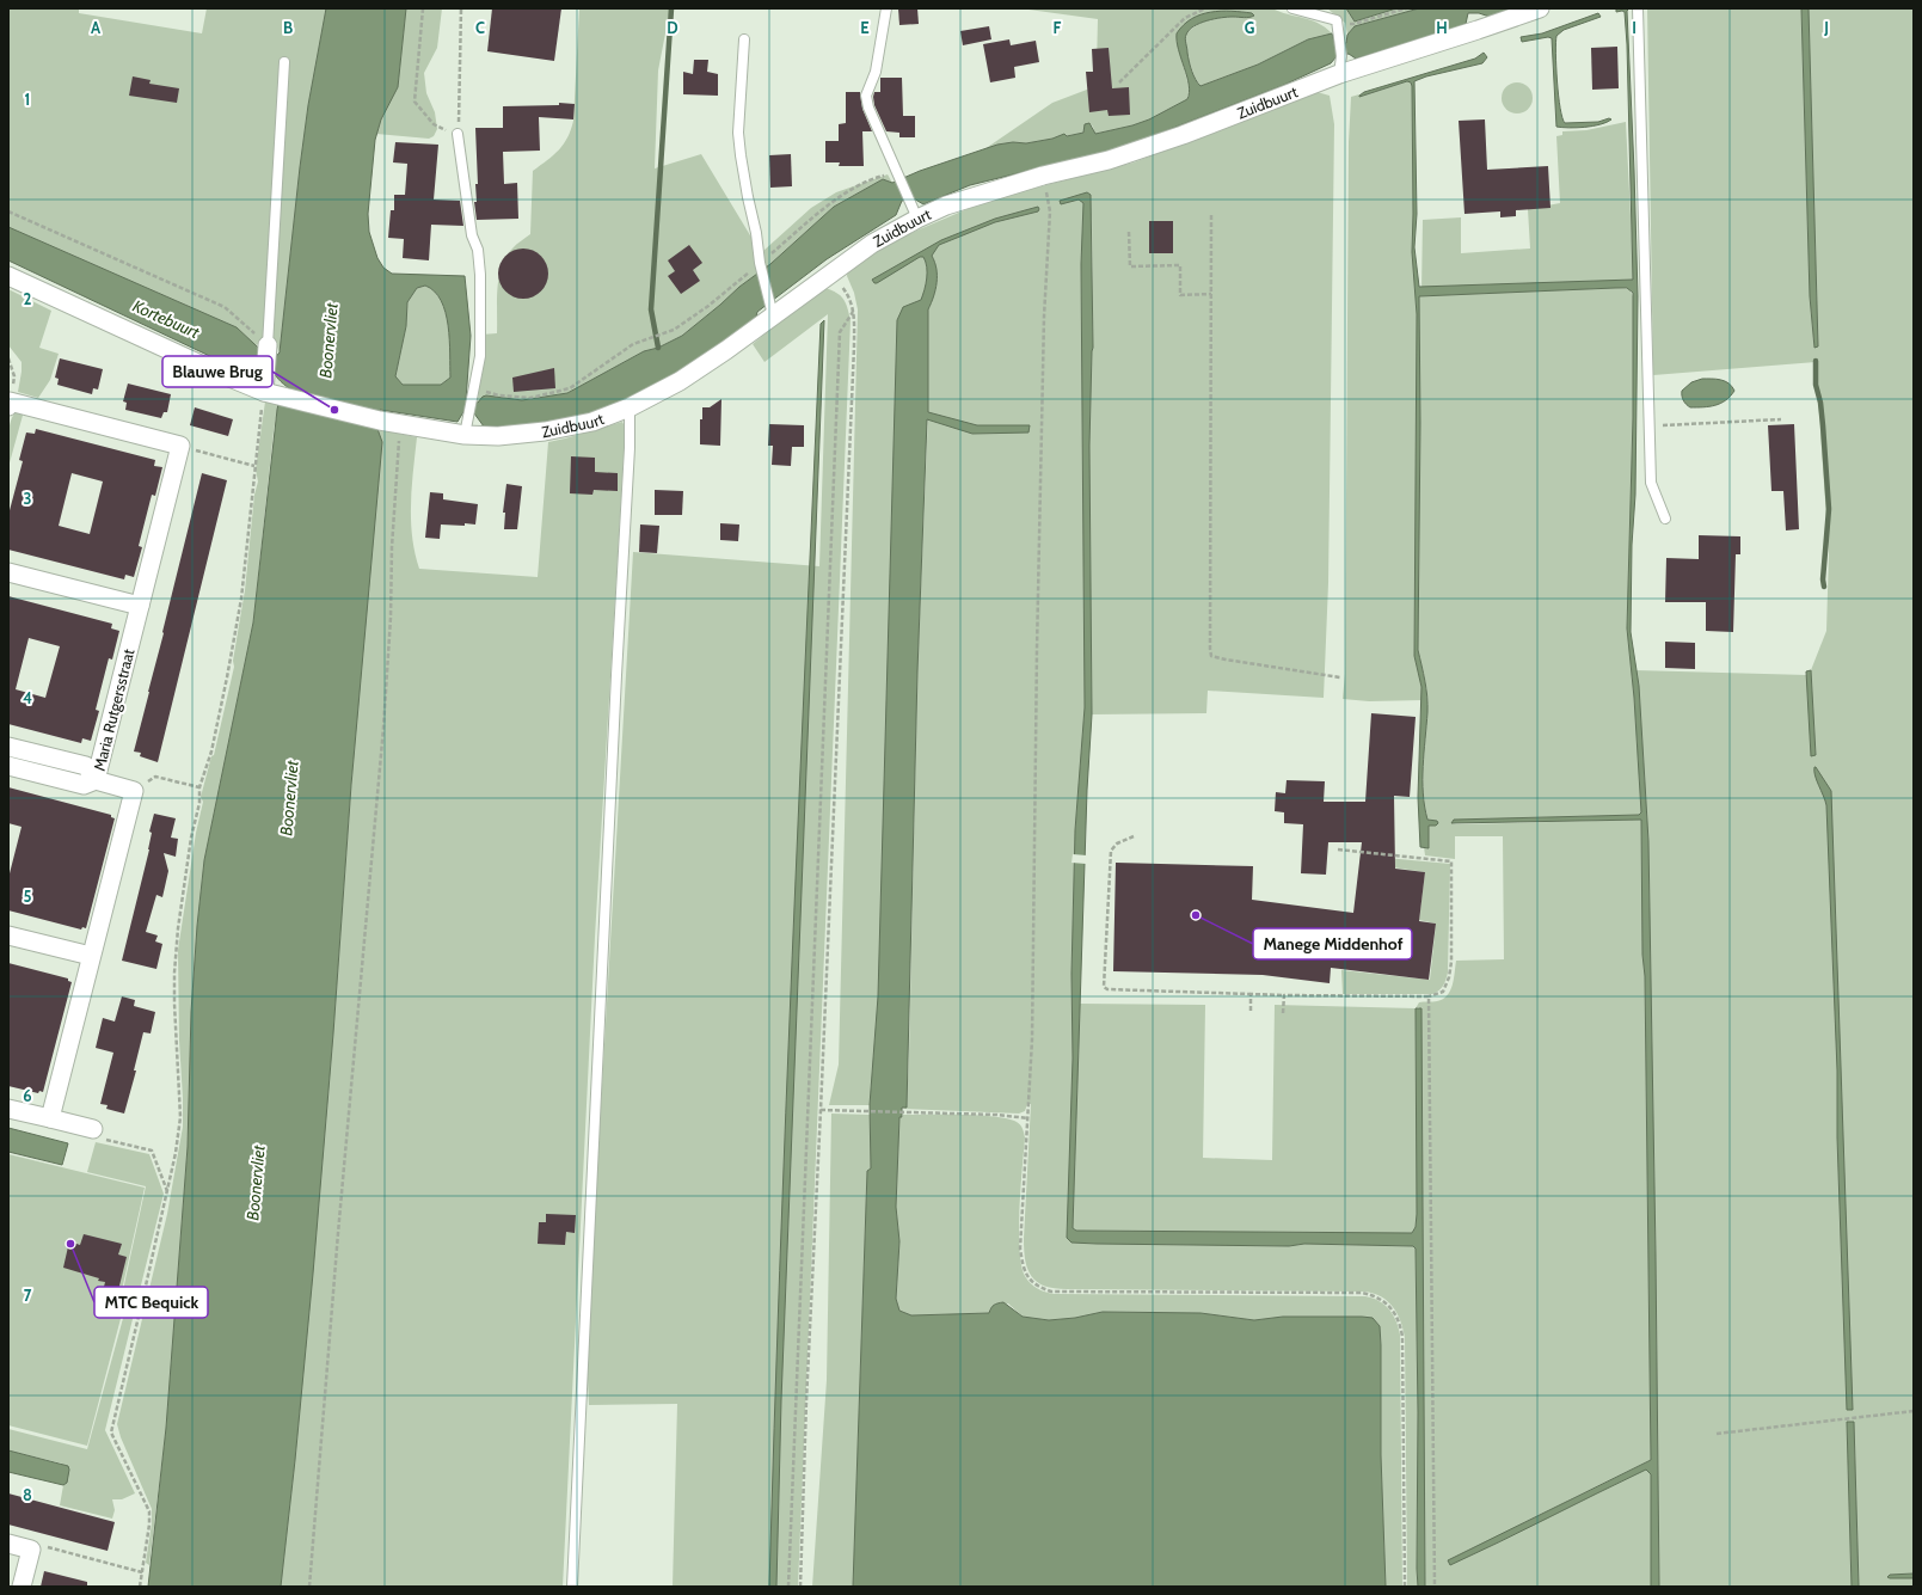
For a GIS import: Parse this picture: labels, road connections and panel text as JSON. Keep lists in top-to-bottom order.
{
  "streets": {
    "street": ["Zuidbuurt", "Maria Rutgersstraat"]
  },
  "water": ["Kortebuurt", "Boonervliet"],
  "places": ["Blauwe Brug", "Manege Middenhof", "MTC Bequick"],
  "grid": {
    "columns": [
      "A",
      "B",
      "C",
      "D",
      "E",
      "F",
      "G",
      "H",
      "I",
      "J"
    ],
    "rows": [
      "1",
      "2",
      "3",
      "4",
      "5",
      "6",
      "7",
      "8"
    ]
  }
}
